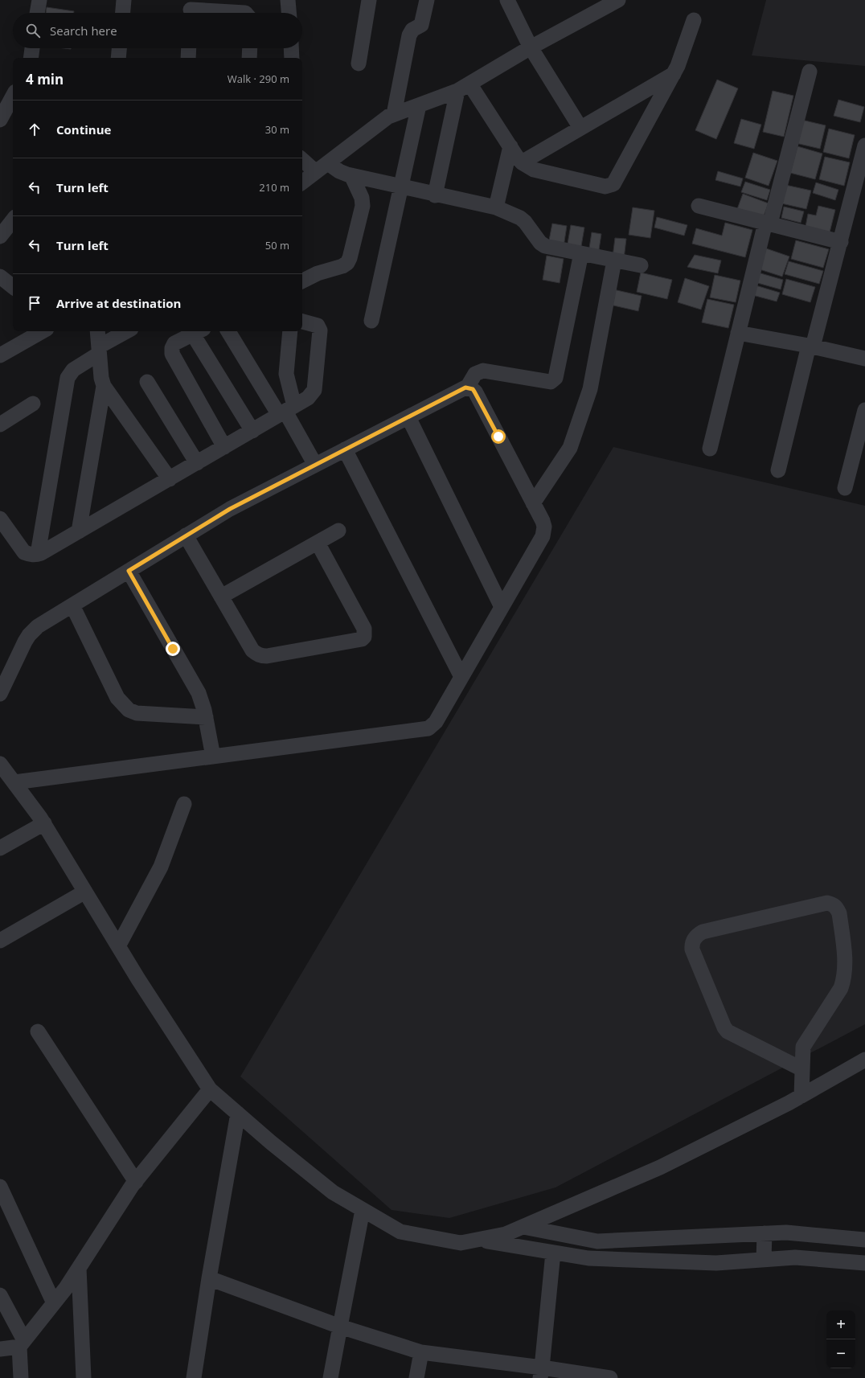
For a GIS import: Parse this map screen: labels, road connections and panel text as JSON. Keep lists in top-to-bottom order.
{
  "page": {
    "search": "Search here",
    "heading": ["4 min", "Walk · 290 m"],
    "list": [
      ["Continue", "30 m"],
      ["Turn left", "210 m"],
      ["Turn left", "50 m"],
      "Arrive at destination"
    ],
    "map_buttons": ["+", "−"]
  }
}
